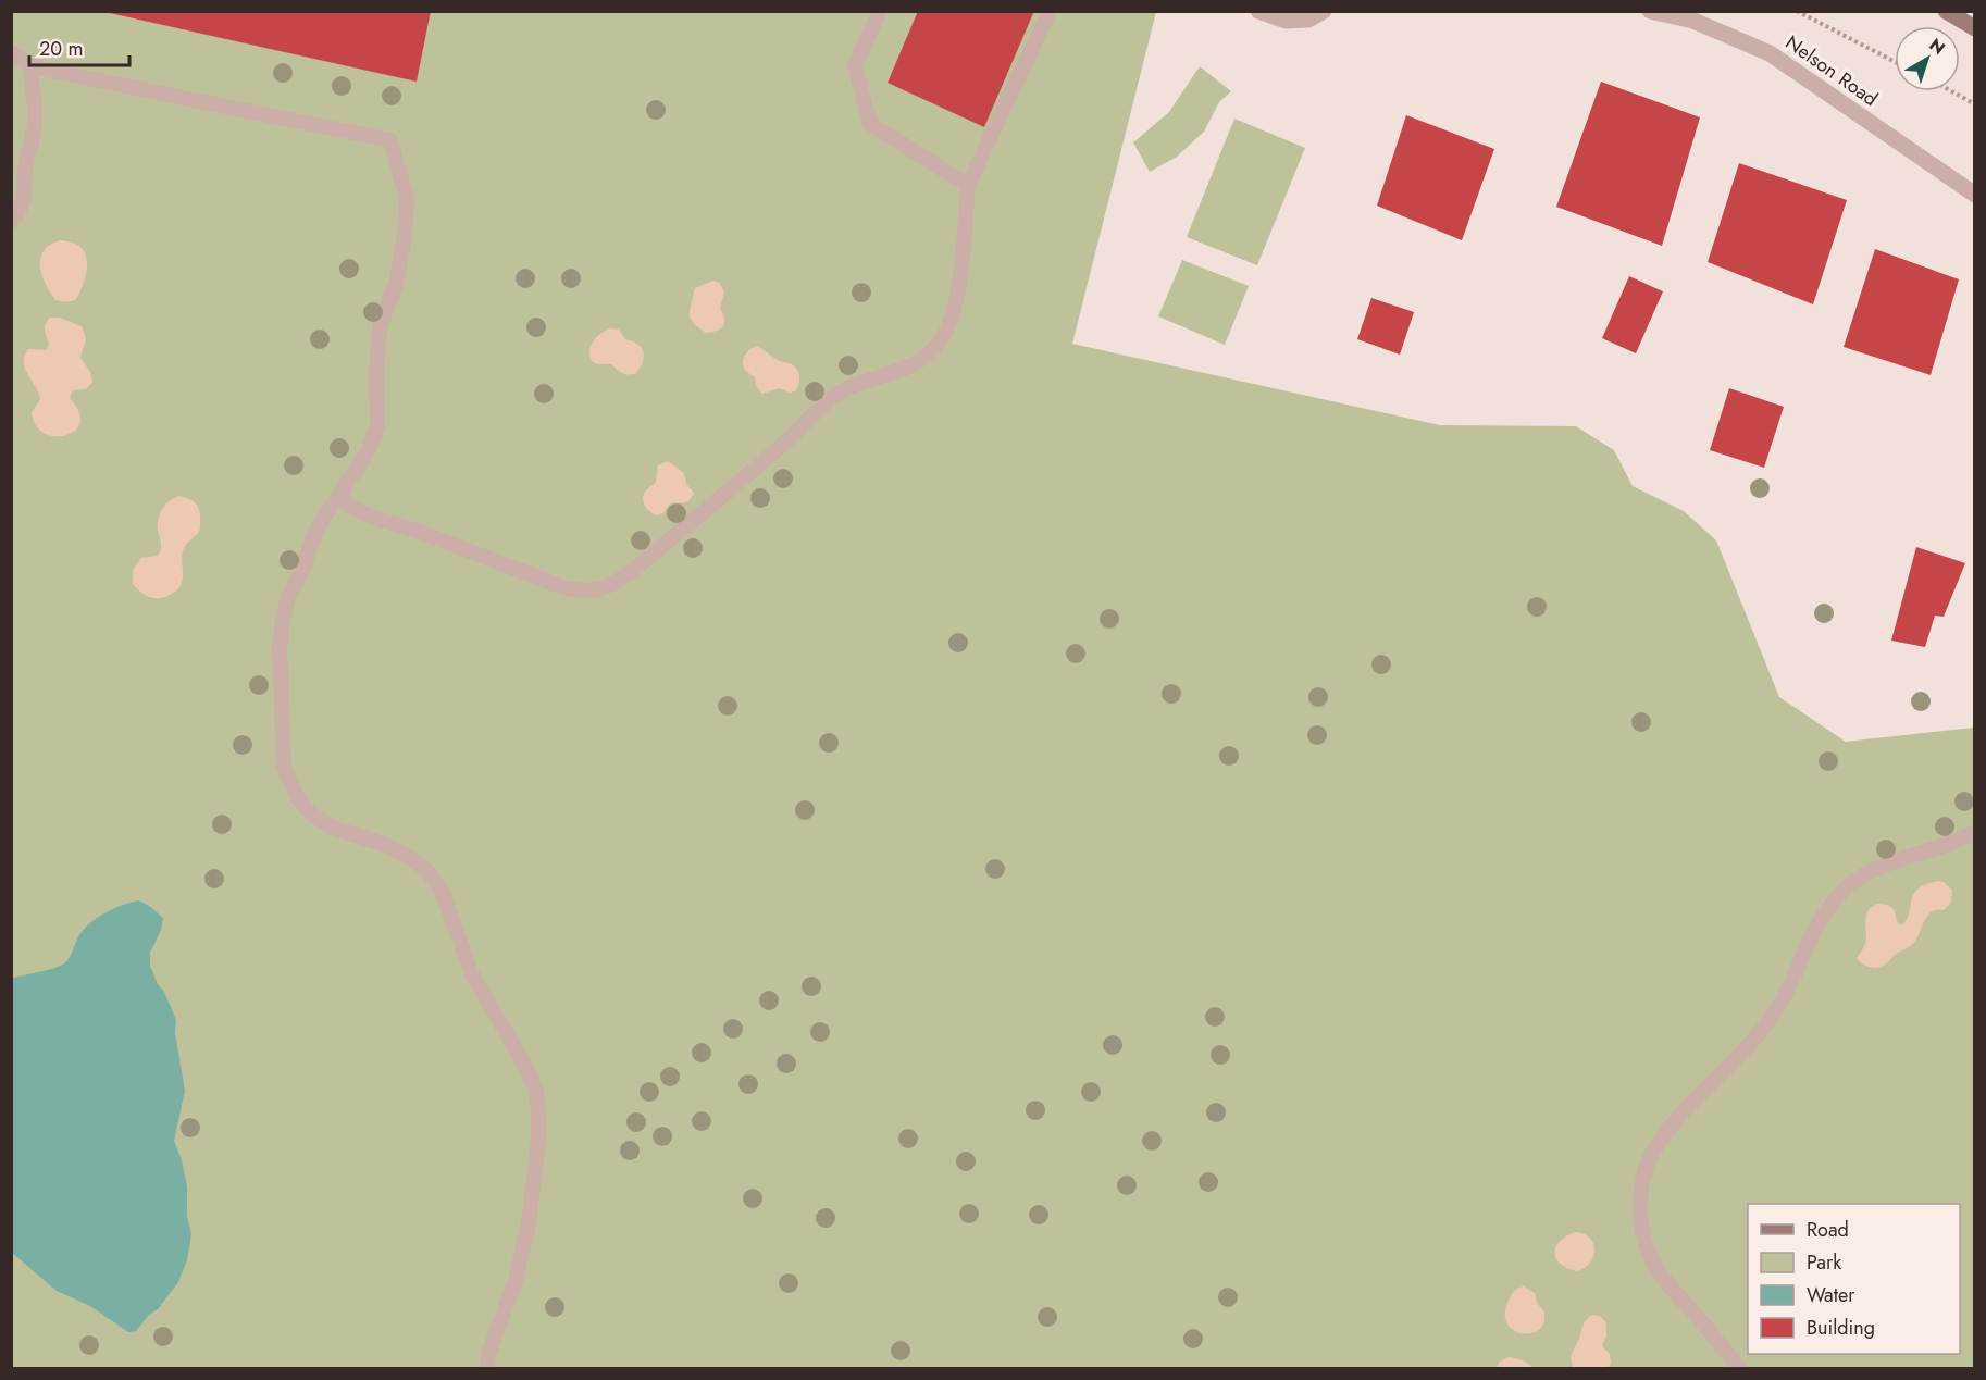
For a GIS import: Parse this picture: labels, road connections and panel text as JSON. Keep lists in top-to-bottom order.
{
  "streets": {
    "street": ["Nelson Road"]
  },
  "legend": [
    "Road",
    "Park",
    "Water",
    "Building"
  ],
  "scale_bar": "20 m",
  "north": "top right"
}
